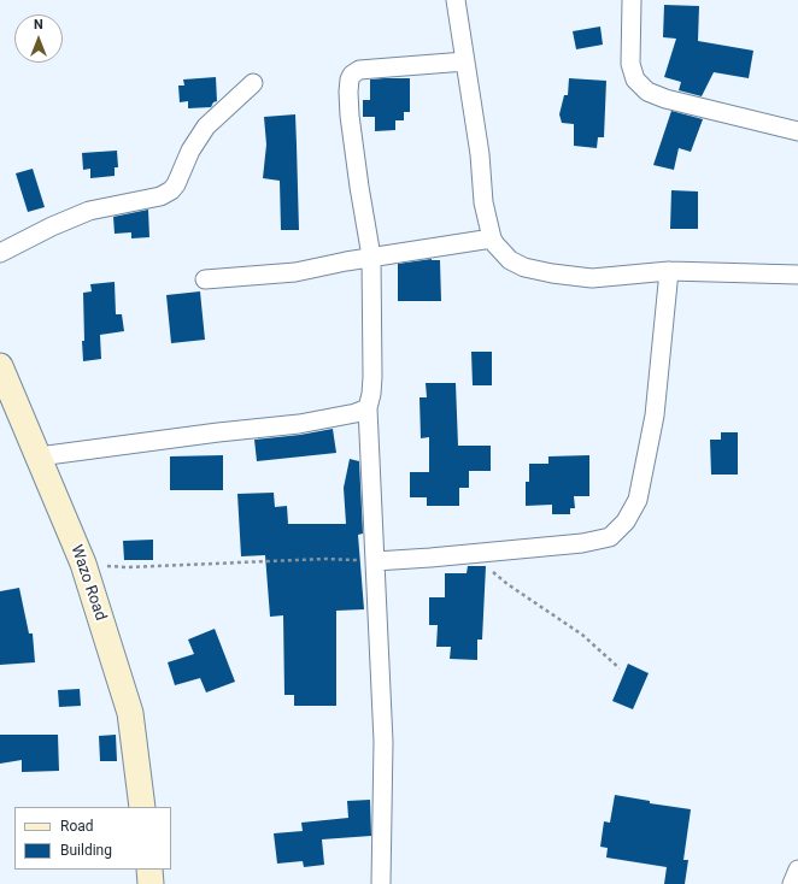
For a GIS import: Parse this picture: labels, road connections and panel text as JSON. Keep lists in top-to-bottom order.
{
  "streets": {
    "main road": ["Wazo Road"]
  },
  "legend": ["Road", "Building"],
  "north": "top"
}
